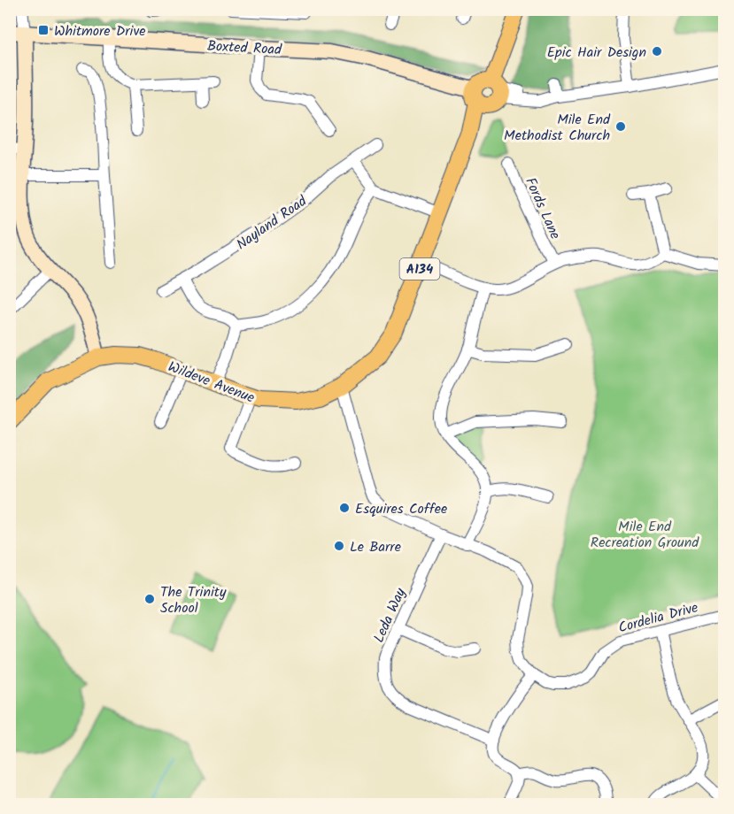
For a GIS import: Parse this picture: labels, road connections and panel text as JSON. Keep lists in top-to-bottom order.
{
  "streets": {
    "main road": ["A134", "Wildeve Avenue"],
    "street": [
      "Boxted Road",
      "Fords Lane",
      "Nayland Road",
      "Leda Way",
      "Cordelia Drive"
    ]
  },
  "crossings": [
    ["Boxted Road", "A134"],
    ["Boxted Road", "Wildeve Avenue"],
    ["A134", "Wildeve Avenue"]
  ],
  "parks": ["Mile End Recreation Ground"],
  "places": {
    "transit": ["Whitmore Drive"],
    "other": [
      "Epic Hair Design",
      "Mile End Methodist Church",
      "Esquires Coffee",
      "Le Barre",
      "The Trinity School"
    ]
  }
}
